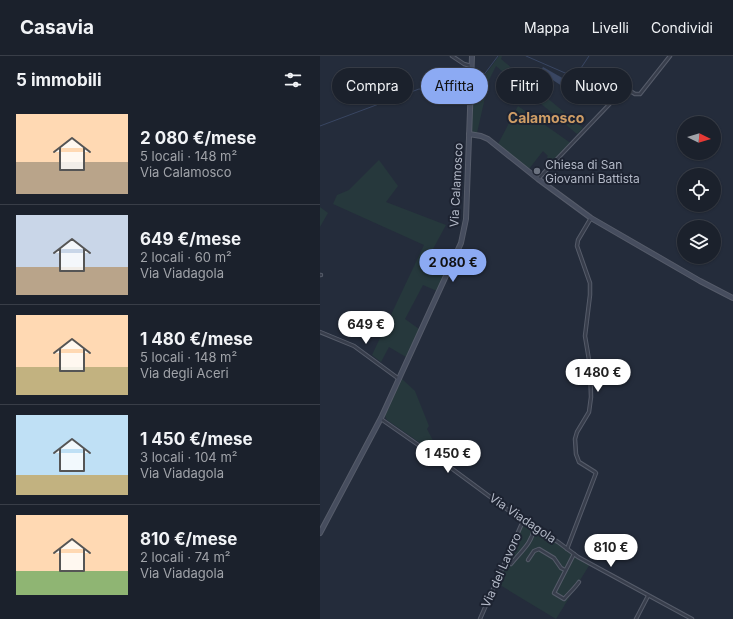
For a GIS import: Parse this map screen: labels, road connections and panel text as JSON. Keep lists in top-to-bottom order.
{
  "streets": {
    "street": ["Via Calamosco", "Via Viadagola", "Via del Lavoro"]
  },
  "crossings": [
    ["Via Calamosco", "Via Viadagola"],
    ["Via Viadagola", "Via del Lavoro"]
  ],
  "districts": ["Calamosco"],
  "places": ["Chiesa di San Giovanni Battista"],
  "north": "right",
  "page": {
    "header": "Casavia",
    "nav": ["Mappa", "Livelli", "Condividi"],
    "heading": "5 immobili",
    "chip": [
      "Compra",
      "Affitta",
      "Filtri",
      "Nuovo"
    ],
    "list": [
      {
        "name": "2 080 €/mese",
        "note": "5 locali · 148 m² · Via Calamosco"
      },
      {
        "name": "649 €/mese",
        "note": "2 locali · 60 m² · Via Viadagola"
      },
      {
        "name": "1 480 €/mese",
        "note": "5 locali · 148 m² · Via degli Aceri"
      },
      {
        "name": "1 450 €/mese",
        "note": "3 locali · 104 m² · Via Viadagola"
      },
      {
        "name": "810 €/mese",
        "note": "2 locali · 74 m² · Via Viadagola"
      }
    ],
    "price": [
      "2 080 €",
      "649 €",
      "1 480 €",
      "1 450 €",
      "810 €"
    ]
  }
}
